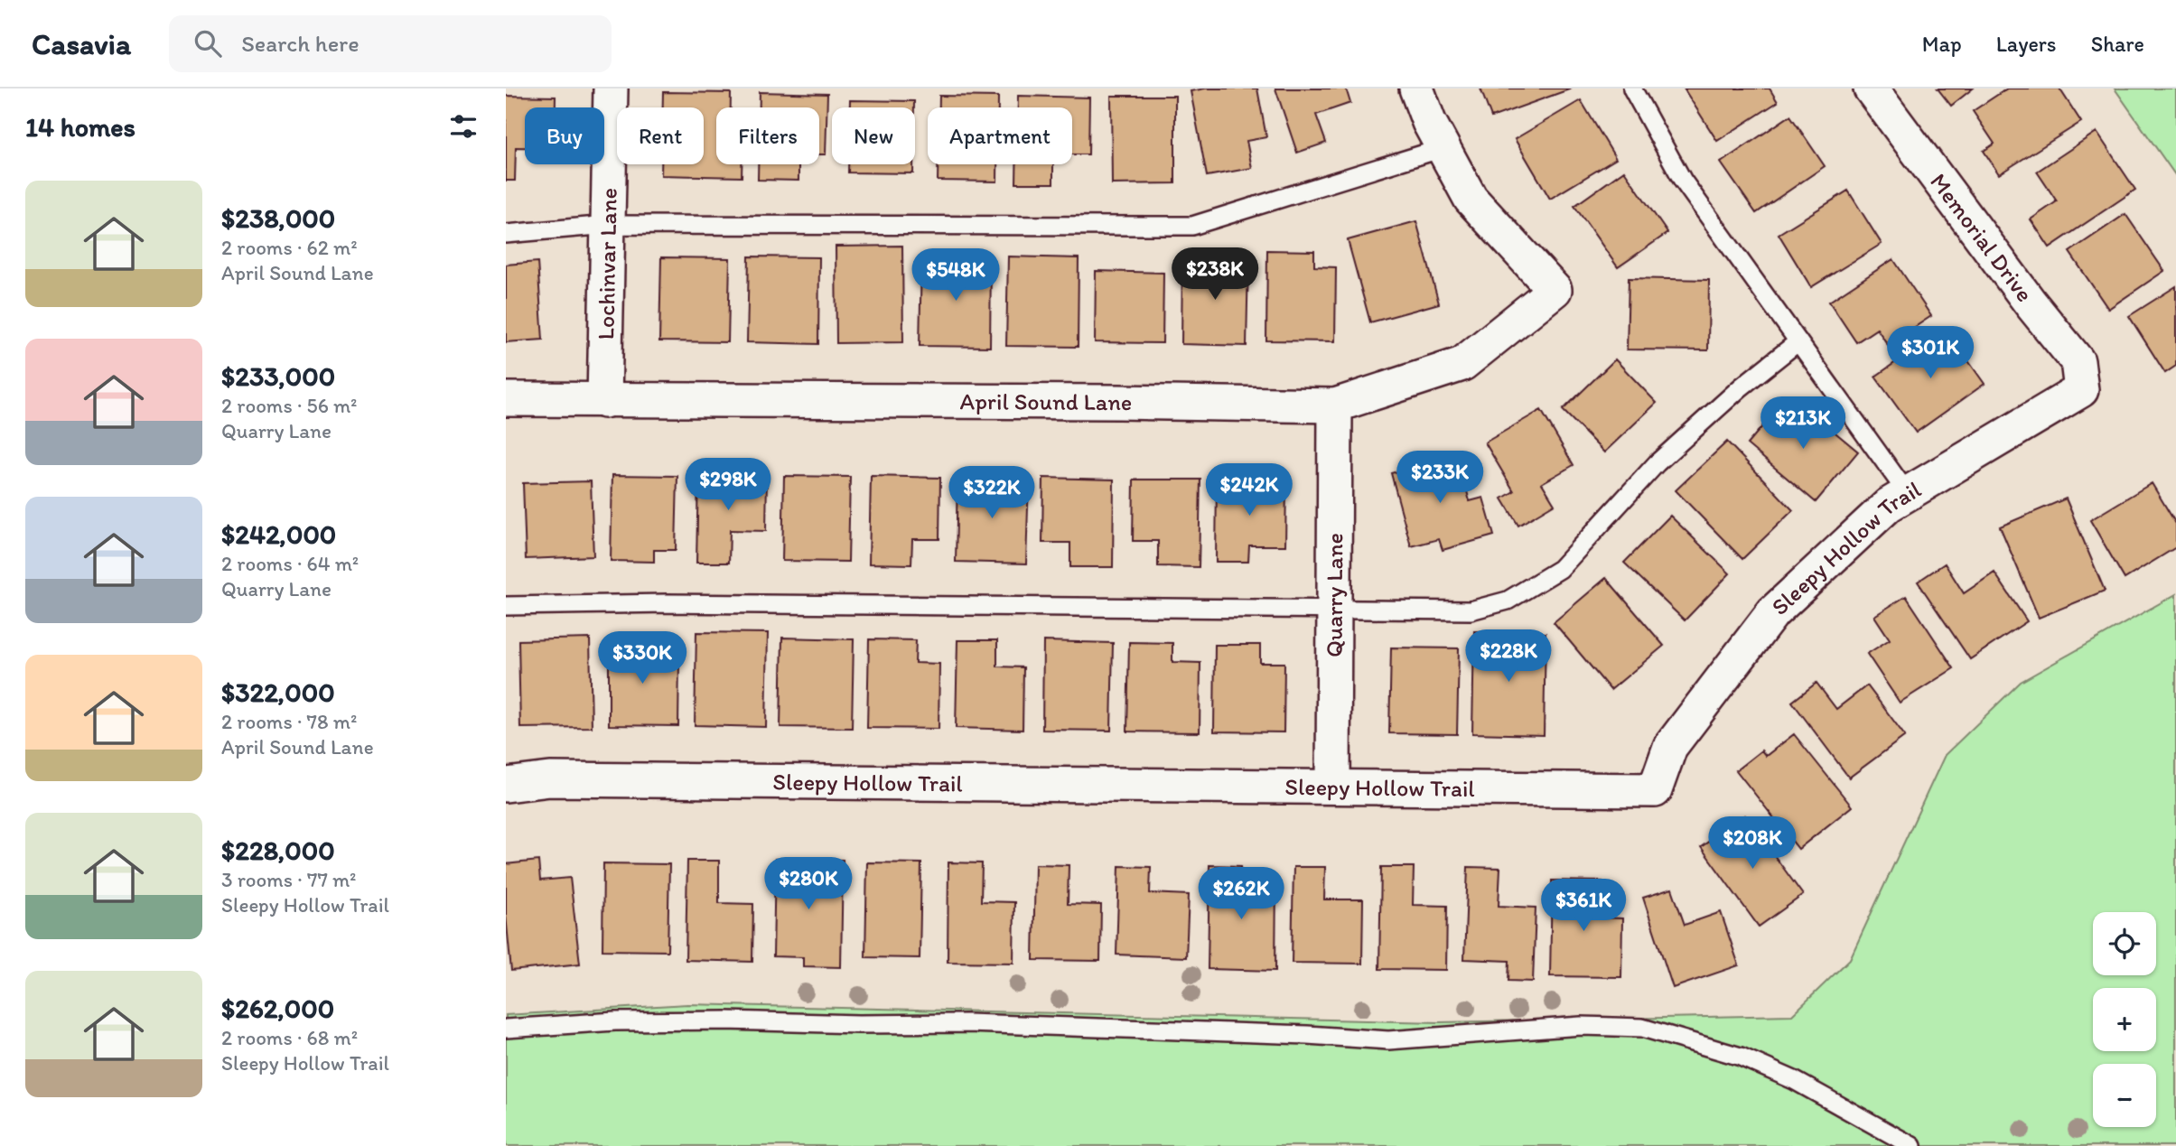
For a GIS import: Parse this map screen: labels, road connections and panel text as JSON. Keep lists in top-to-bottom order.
{
  "streets": {
    "street": [
      "Memorial Drive",
      "Lochinvar Lane",
      "April Sound Lane",
      "Sleepy Hollow Trail",
      "Quarry Lane"
    ]
  },
  "crossings": [
    ["Memorial Drive", "Sleepy Hollow Trail"],
    ["Lochinvar Lane", "April Sound Lane"],
    ["April Sound Lane", "Quarry Lane"],
    ["Sleepy Hollow Trail", "Quarry Lane"]
  ],
  "page": {
    "header": "Casavia",
    "search": "Search here",
    "nav": ["Map", "Layers", "Share"],
    "heading": "14 homes",
    "chip": [
      "Buy",
      "Rent",
      "Filters",
      "New",
      "Apartment"
    ],
    "list": [
      {
        "name": "$238,000",
        "note": "2 rooms · 62 m² · April Sound Lane"
      },
      {
        "name": "$233,000",
        "note": "2 rooms · 56 m² · Quarry Lane"
      },
      {
        "name": "$242,000",
        "note": "2 rooms · 64 m² · Quarry Lane"
      },
      {
        "name": "$322,000",
        "note": "2 rooms · 78 m² · April Sound Lane"
      },
      {
        "name": "$228,000",
        "note": "3 rooms · 77 m² · Sleepy Hollow Trail"
      },
      {
        "name": "$262,000",
        "note": "2 rooms · 68 m² · Sleepy Hollow Trail"
      }
    ],
    "price": [
      "$238K",
      "$548K",
      "$301K",
      "$213K",
      "$233K",
      "$298K",
      "$242K",
      "$322K",
      "$228K",
      "$330K",
      "$208K",
      "$280K",
      "$262K",
      "$361K"
    ],
    "map_buttons": ["+", "−"]
  }
}
